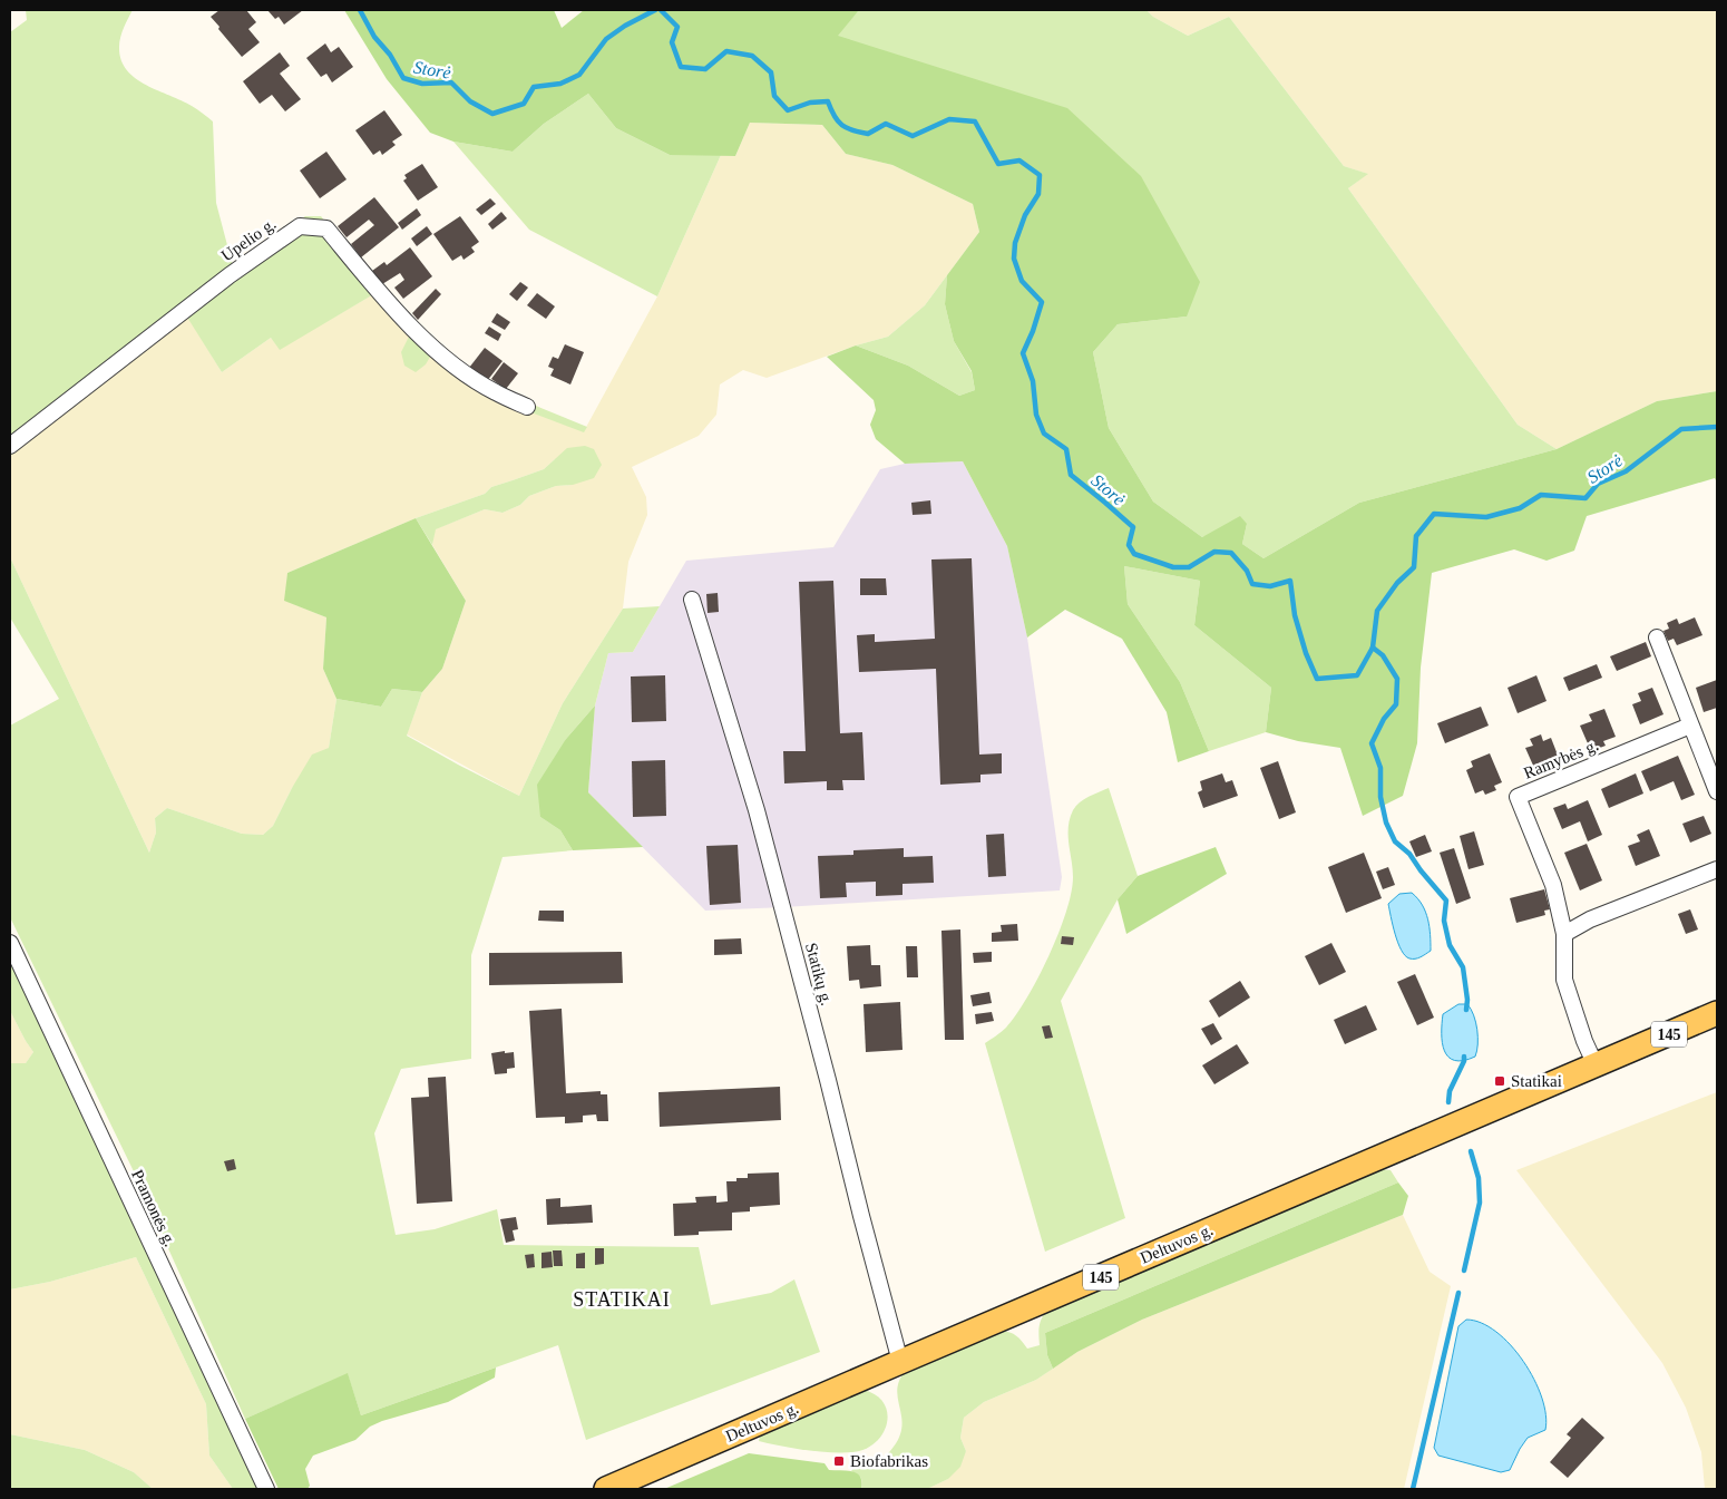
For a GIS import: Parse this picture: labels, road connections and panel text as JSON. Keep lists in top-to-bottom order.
{
  "streets": {
    "main road": ["145", "Deltuvos g."],
    "street": [
      "Upelio g.",
      "Ramybės g.",
      "Statikų g.",
      "Pramonės g."
    ]
  },
  "crossings": [
    ["Ramybės g.", "Deltuvos g."],
    ["Statikų g.", "Deltuvos g."]
  ],
  "districts": ["STATIKAI"],
  "water": ["Storė"],
  "places": {
    "transit": ["Statikai", "Biofabrikas"]
  }
}
